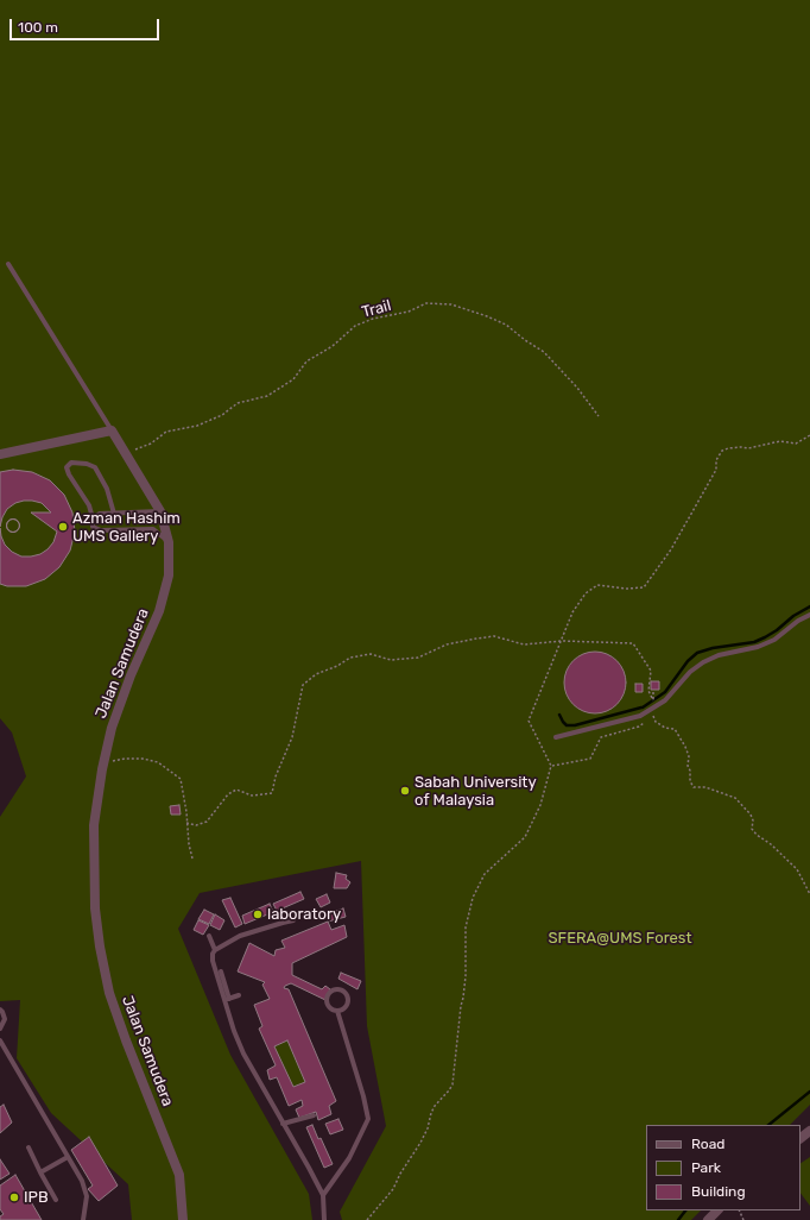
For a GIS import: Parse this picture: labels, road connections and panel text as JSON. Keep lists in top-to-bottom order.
{
  "streets": {
    "street": ["Jalan Samudera"],
    "path": ["Trail"]
  },
  "crossings": [
    ["Trail", "Jalan Samudera"]
  ],
  "parks": ["SFERA@UMS Forest"],
  "places": [
    "Azman Hashim UMS Gallery",
    "Sabah University of Malaysia",
    "laboratory",
    "IPB"
  ],
  "legend": ["Road", "Park", "Building"],
  "scale_bar": "100 m"
}
